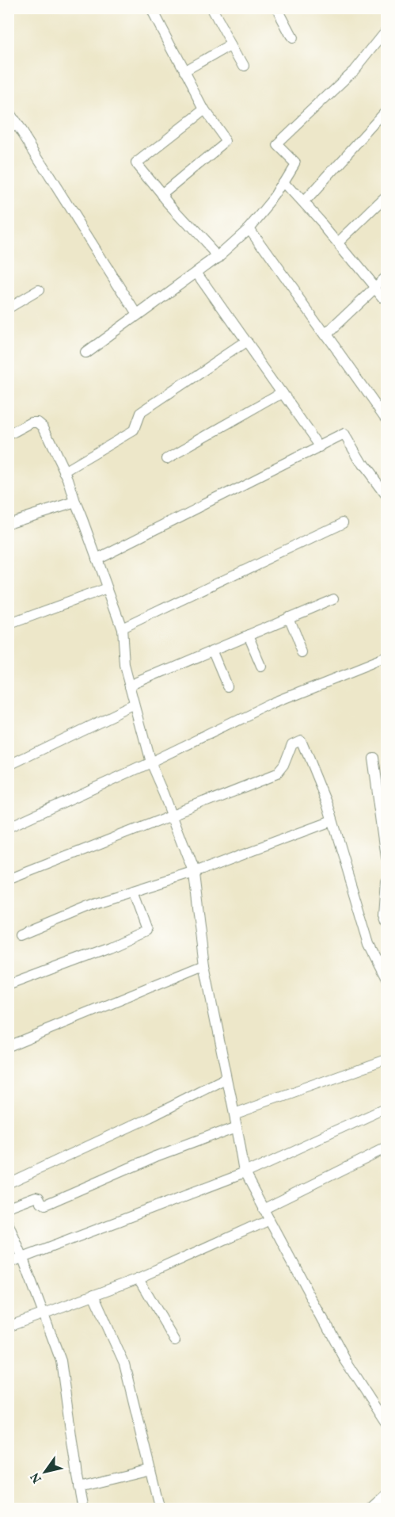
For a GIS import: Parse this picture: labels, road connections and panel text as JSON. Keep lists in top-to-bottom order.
{
  "north": "bottom left"
}
